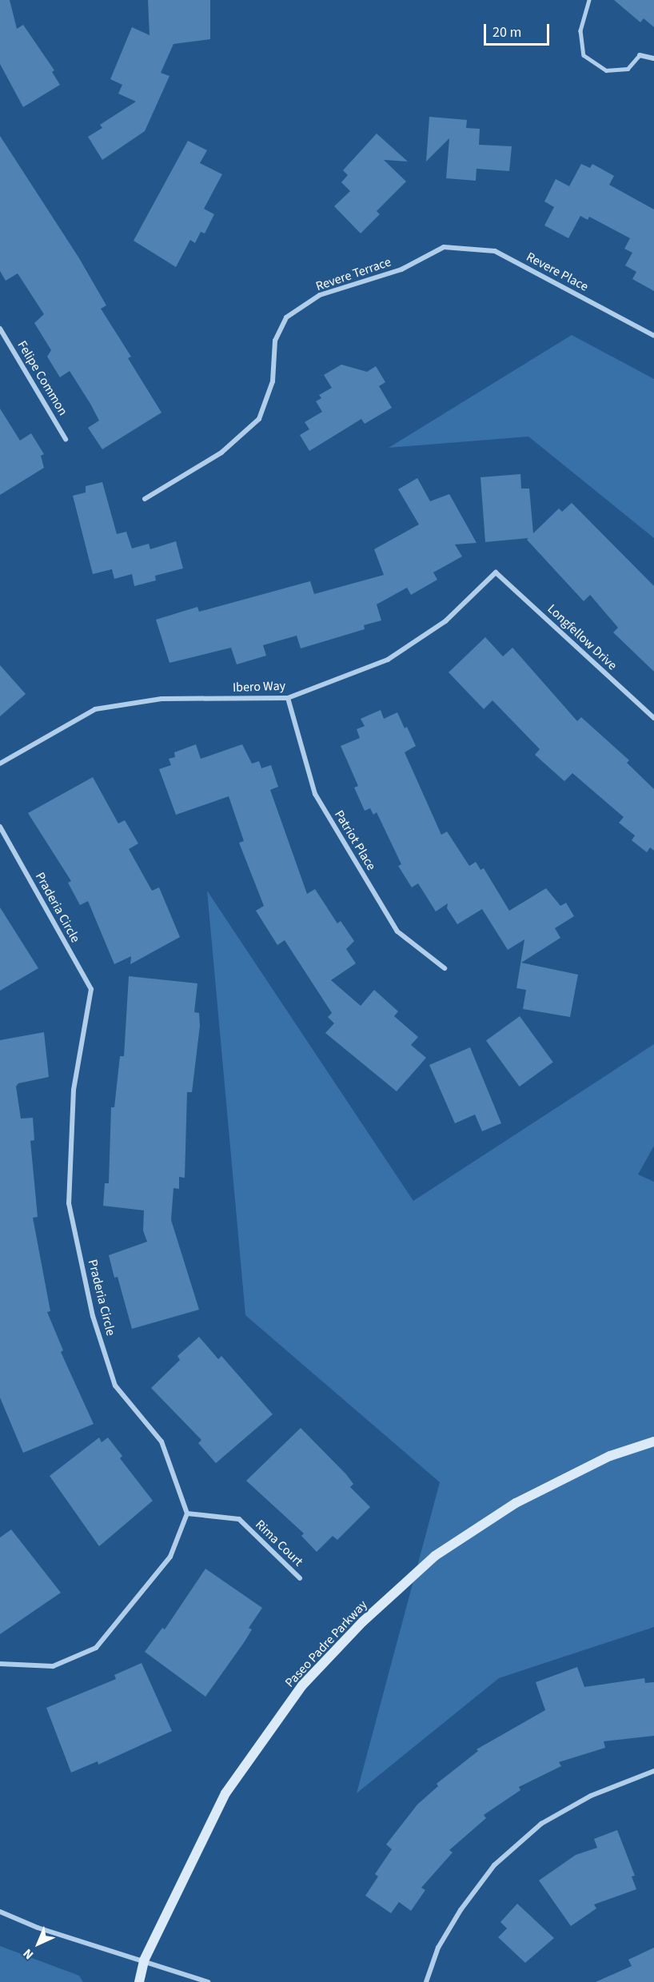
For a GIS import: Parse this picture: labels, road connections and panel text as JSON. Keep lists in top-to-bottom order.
{
  "streets": {
    "main road": ["Paseo Padre Parkway"],
    "street": [
      "Revere Place",
      "Revere Terrace",
      "Felipe Common",
      "Longfellow Drive",
      "Ibero Way",
      "Patriot Place",
      "Praderia Circle",
      "Rima Court"
    ]
  },
  "crossings": [
    ["Revere Place", "Revere Terrace"],
    ["Longfellow Drive", "Ibero Way"],
    ["Ibero Way", "Patriot Place"],
    ["Praderia Circle", "Rima Court"]
  ],
  "scale_bar": "20 m",
  "north": "bottom left"
}
